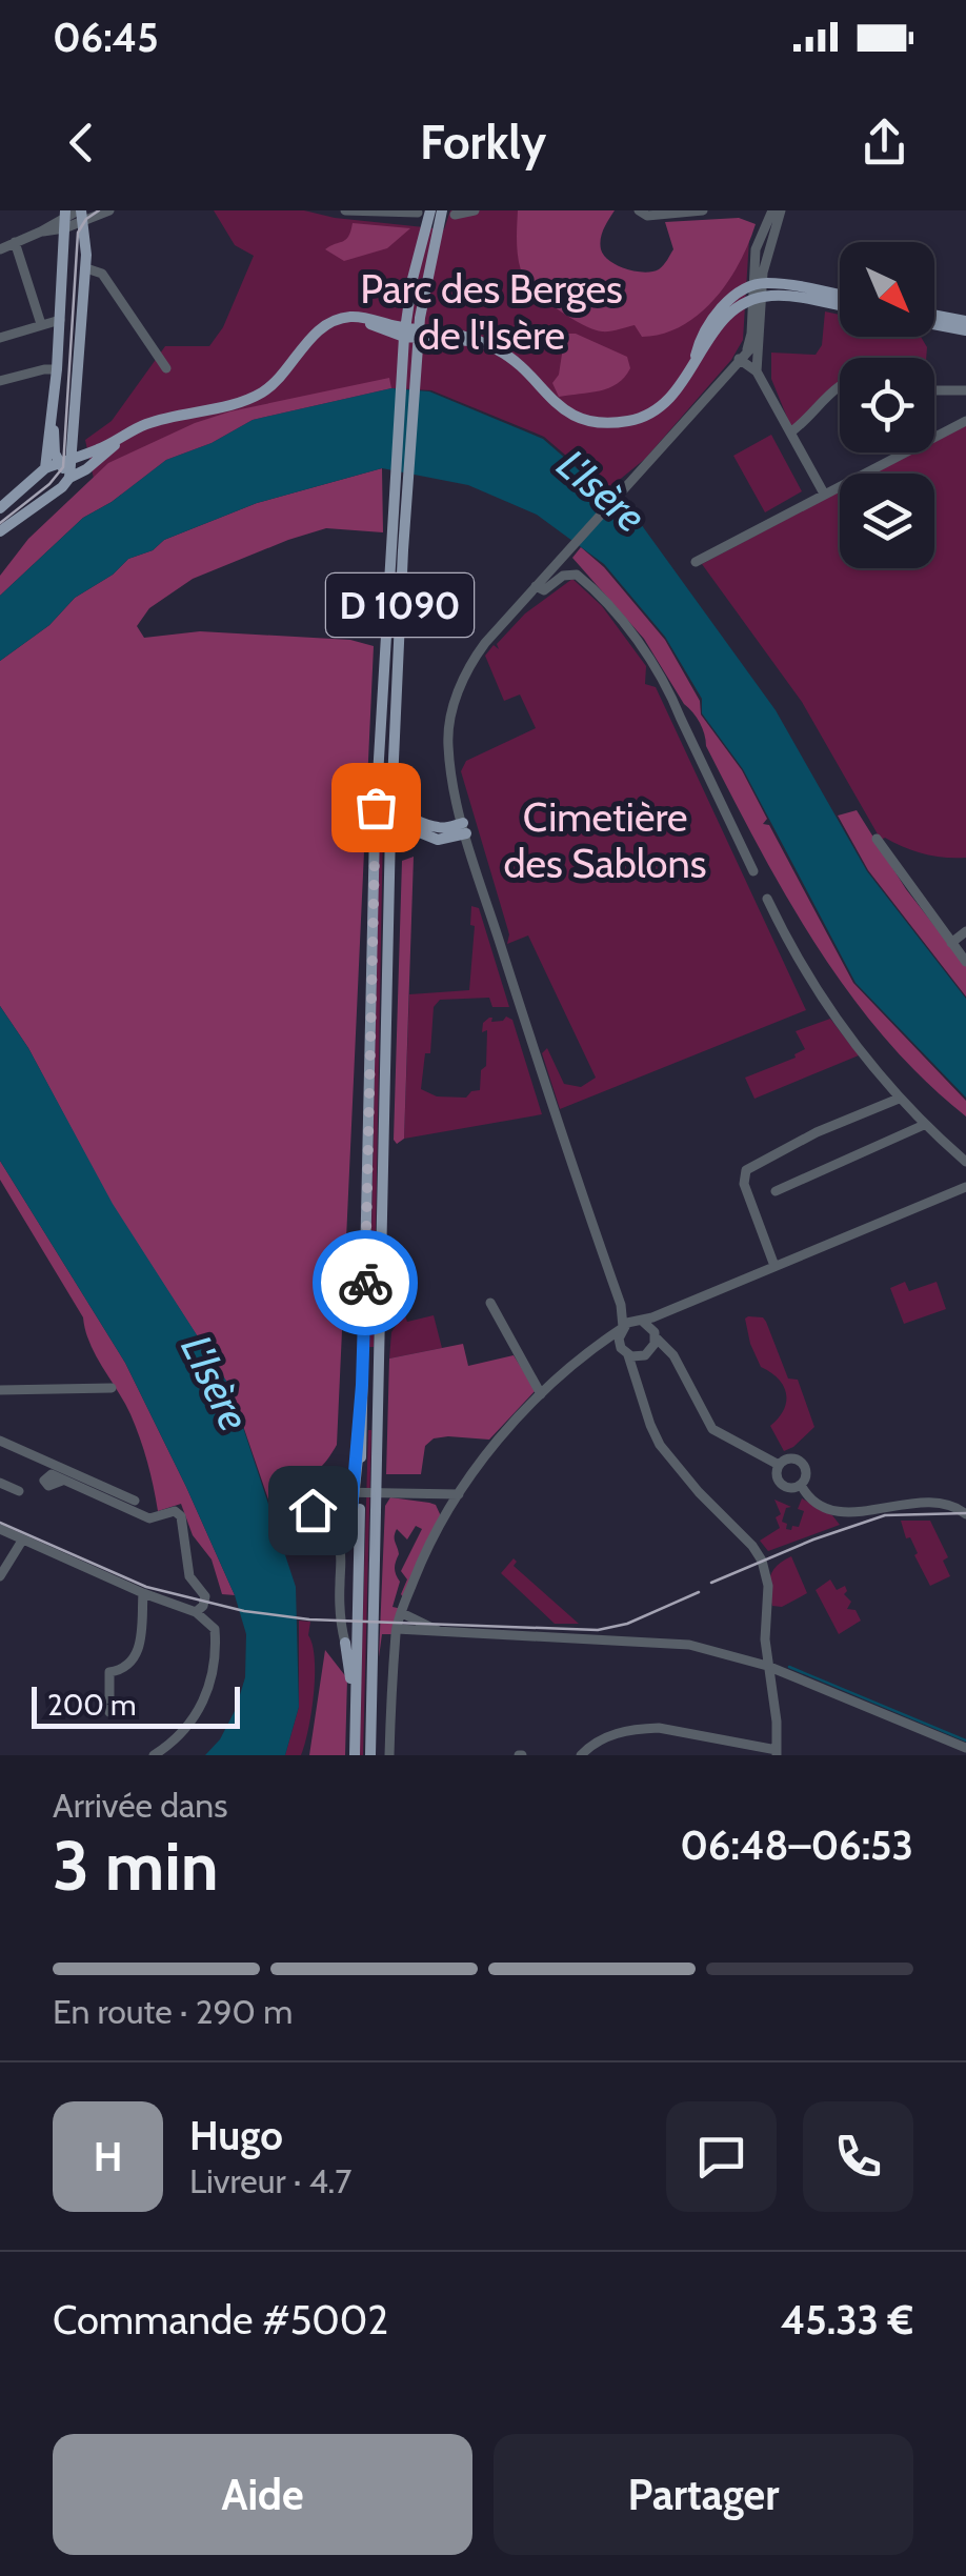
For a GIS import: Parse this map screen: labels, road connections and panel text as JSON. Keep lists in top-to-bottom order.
{
  "streets": {
    "main road": ["D 1090"]
  },
  "water": ["L'Isère"],
  "parks": ["Parc des Berges de l'Isère", "Cimetière des Sablons"],
  "scale_bar": "200 m",
  "north": "bottom right",
  "page": {
    "status": "06:45",
    "header": "Forkly",
    "scale": "200 m",
    "heading": ["3 min", "Arrivée dans", "06:48–06:53"],
    "panel": [
      "Hugo",
      "Livreur · 4.7",
      "Commande #5002",
      "45.33 €"
    ],
    "bar": "En route · 290 m",
    "round": "H",
    "buttons": ["Aide", "Partager"]
  }
}
